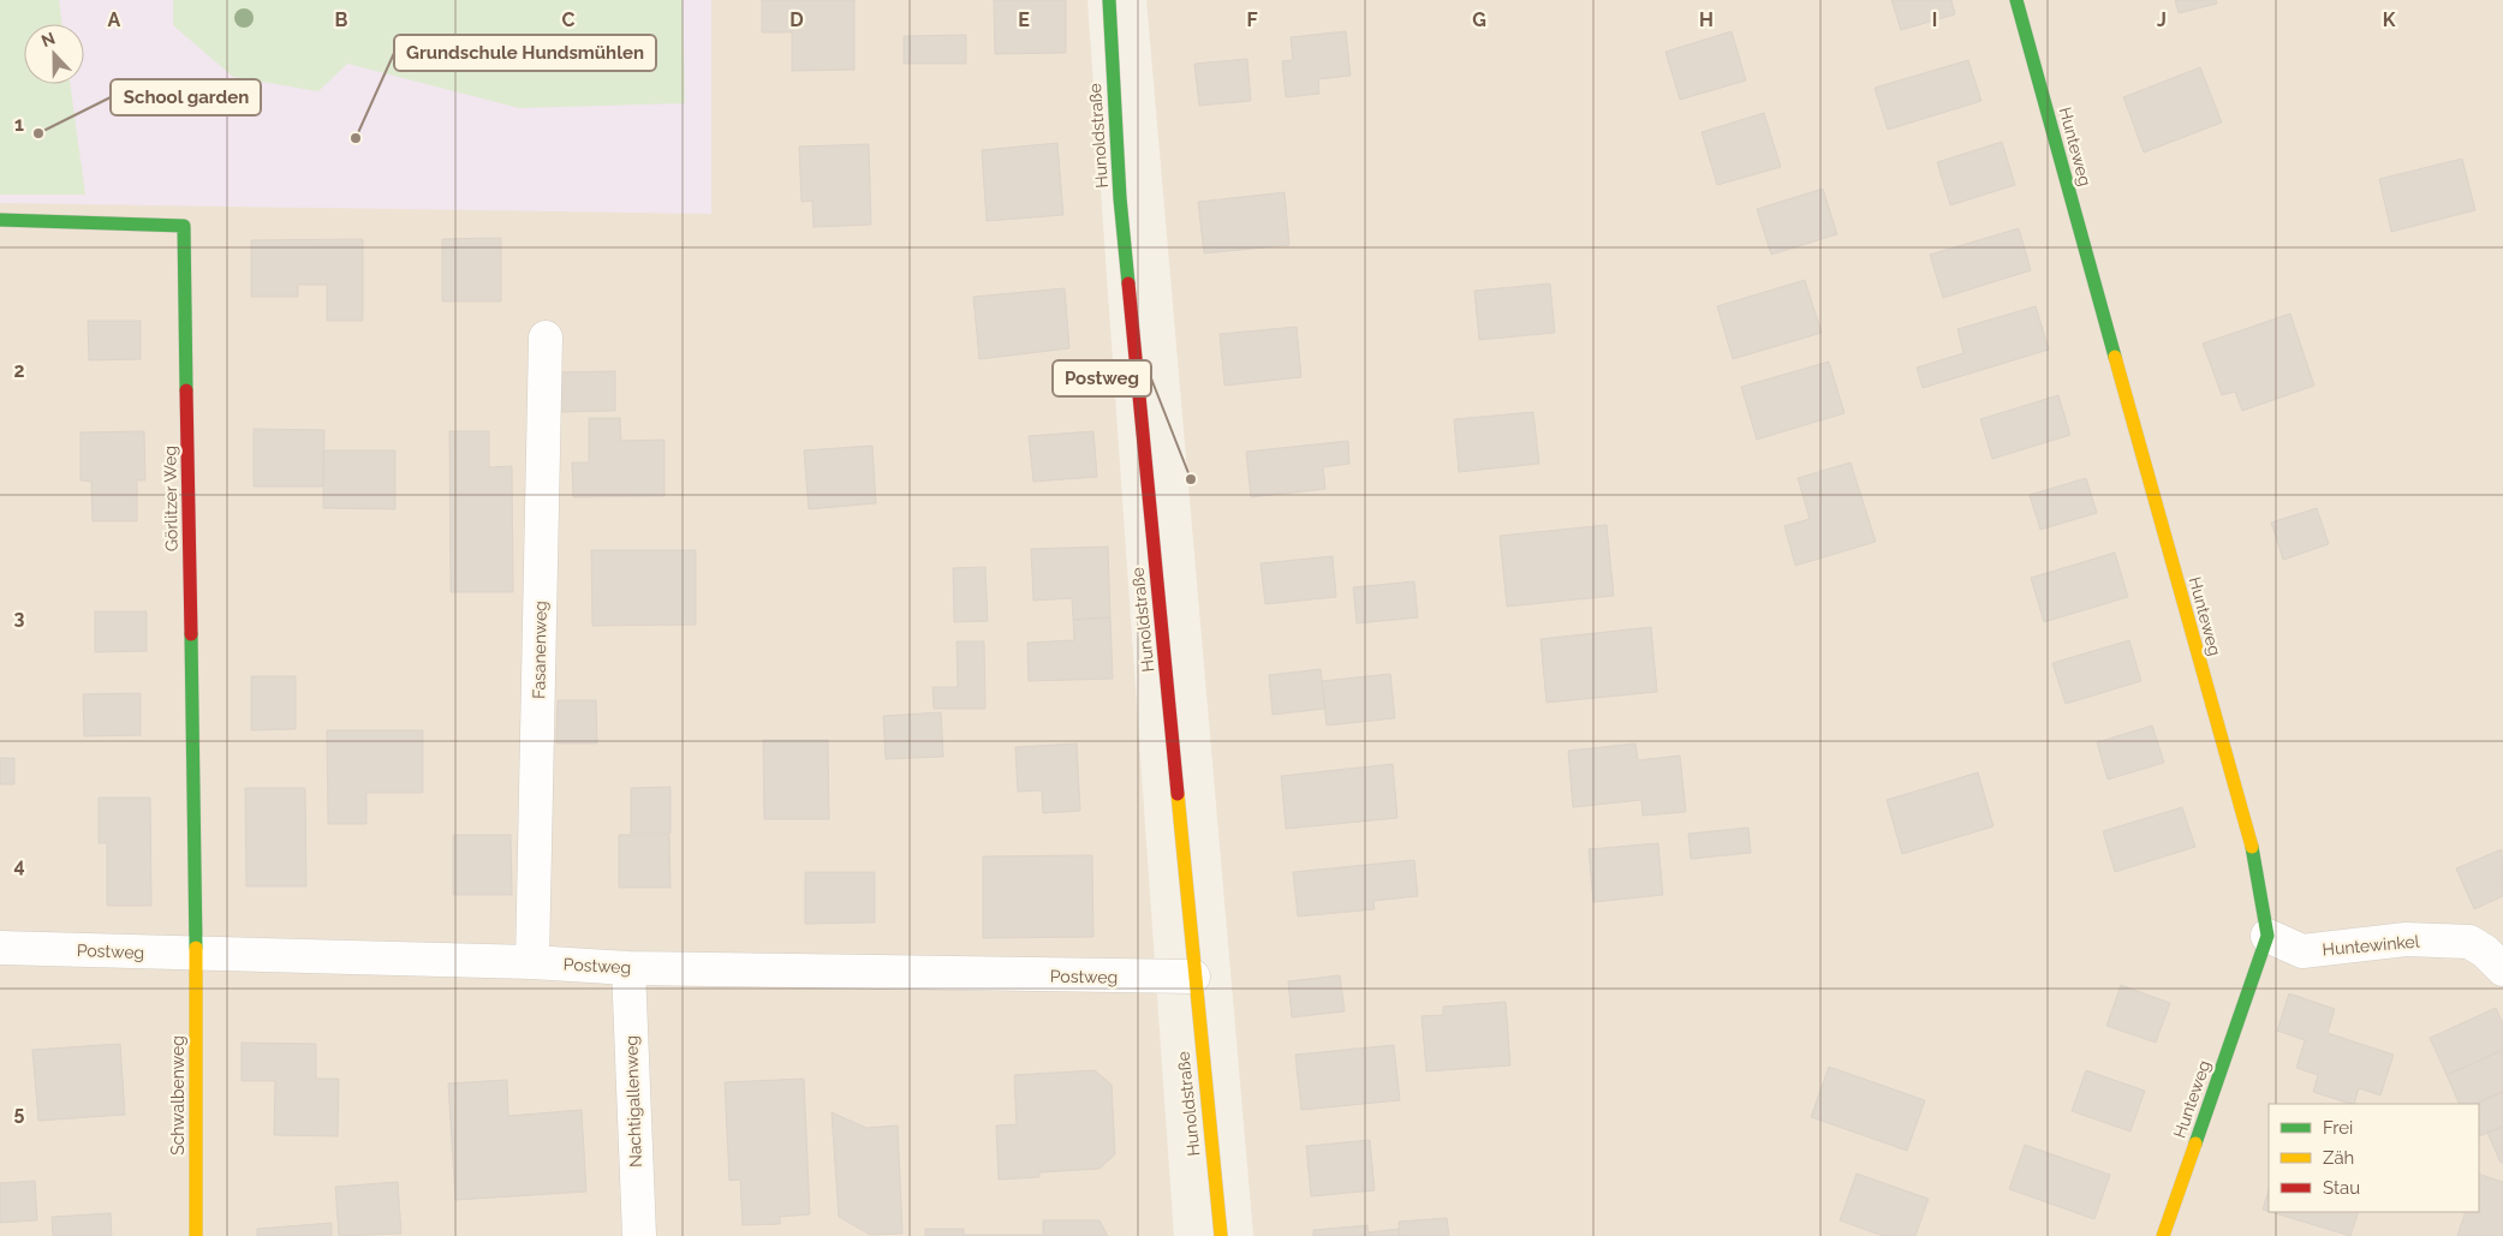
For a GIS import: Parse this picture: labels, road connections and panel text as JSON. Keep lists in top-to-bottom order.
{
  "streets": {
    "street": [
      "Hunoldstraße",
      "Hunteweg",
      "Görlitzer Weg",
      "Fasanenweg",
      "Huntewinkel",
      "Postweg",
      "Schwalbenweg",
      "Nachtigallenweg"
    ]
  },
  "crossings": [
    ["Hunoldstraße", "Postweg"],
    ["Hunteweg", "Huntewinkel"],
    ["Görlitzer Weg", "Postweg"],
    ["Görlitzer Weg", "Schwalbenweg"],
    ["Fasanenweg", "Postweg"],
    ["Postweg", "Schwalbenweg"],
    ["Postweg", "Nachtigallenweg"]
  ],
  "places": ["School garden", "Grundschule Hundsmühlen", "Postweg"],
  "legend": ["Frei", "Zäh", "Stau"],
  "north": "top",
  "grid": {
    "columns": [
      "A",
      "B",
      "C",
      "D",
      "E",
      "F",
      "G",
      "H",
      "I",
      "J",
      "K"
    ],
    "rows": [
      "1",
      "2",
      "3",
      "4",
      "5"
    ]
  }
}
